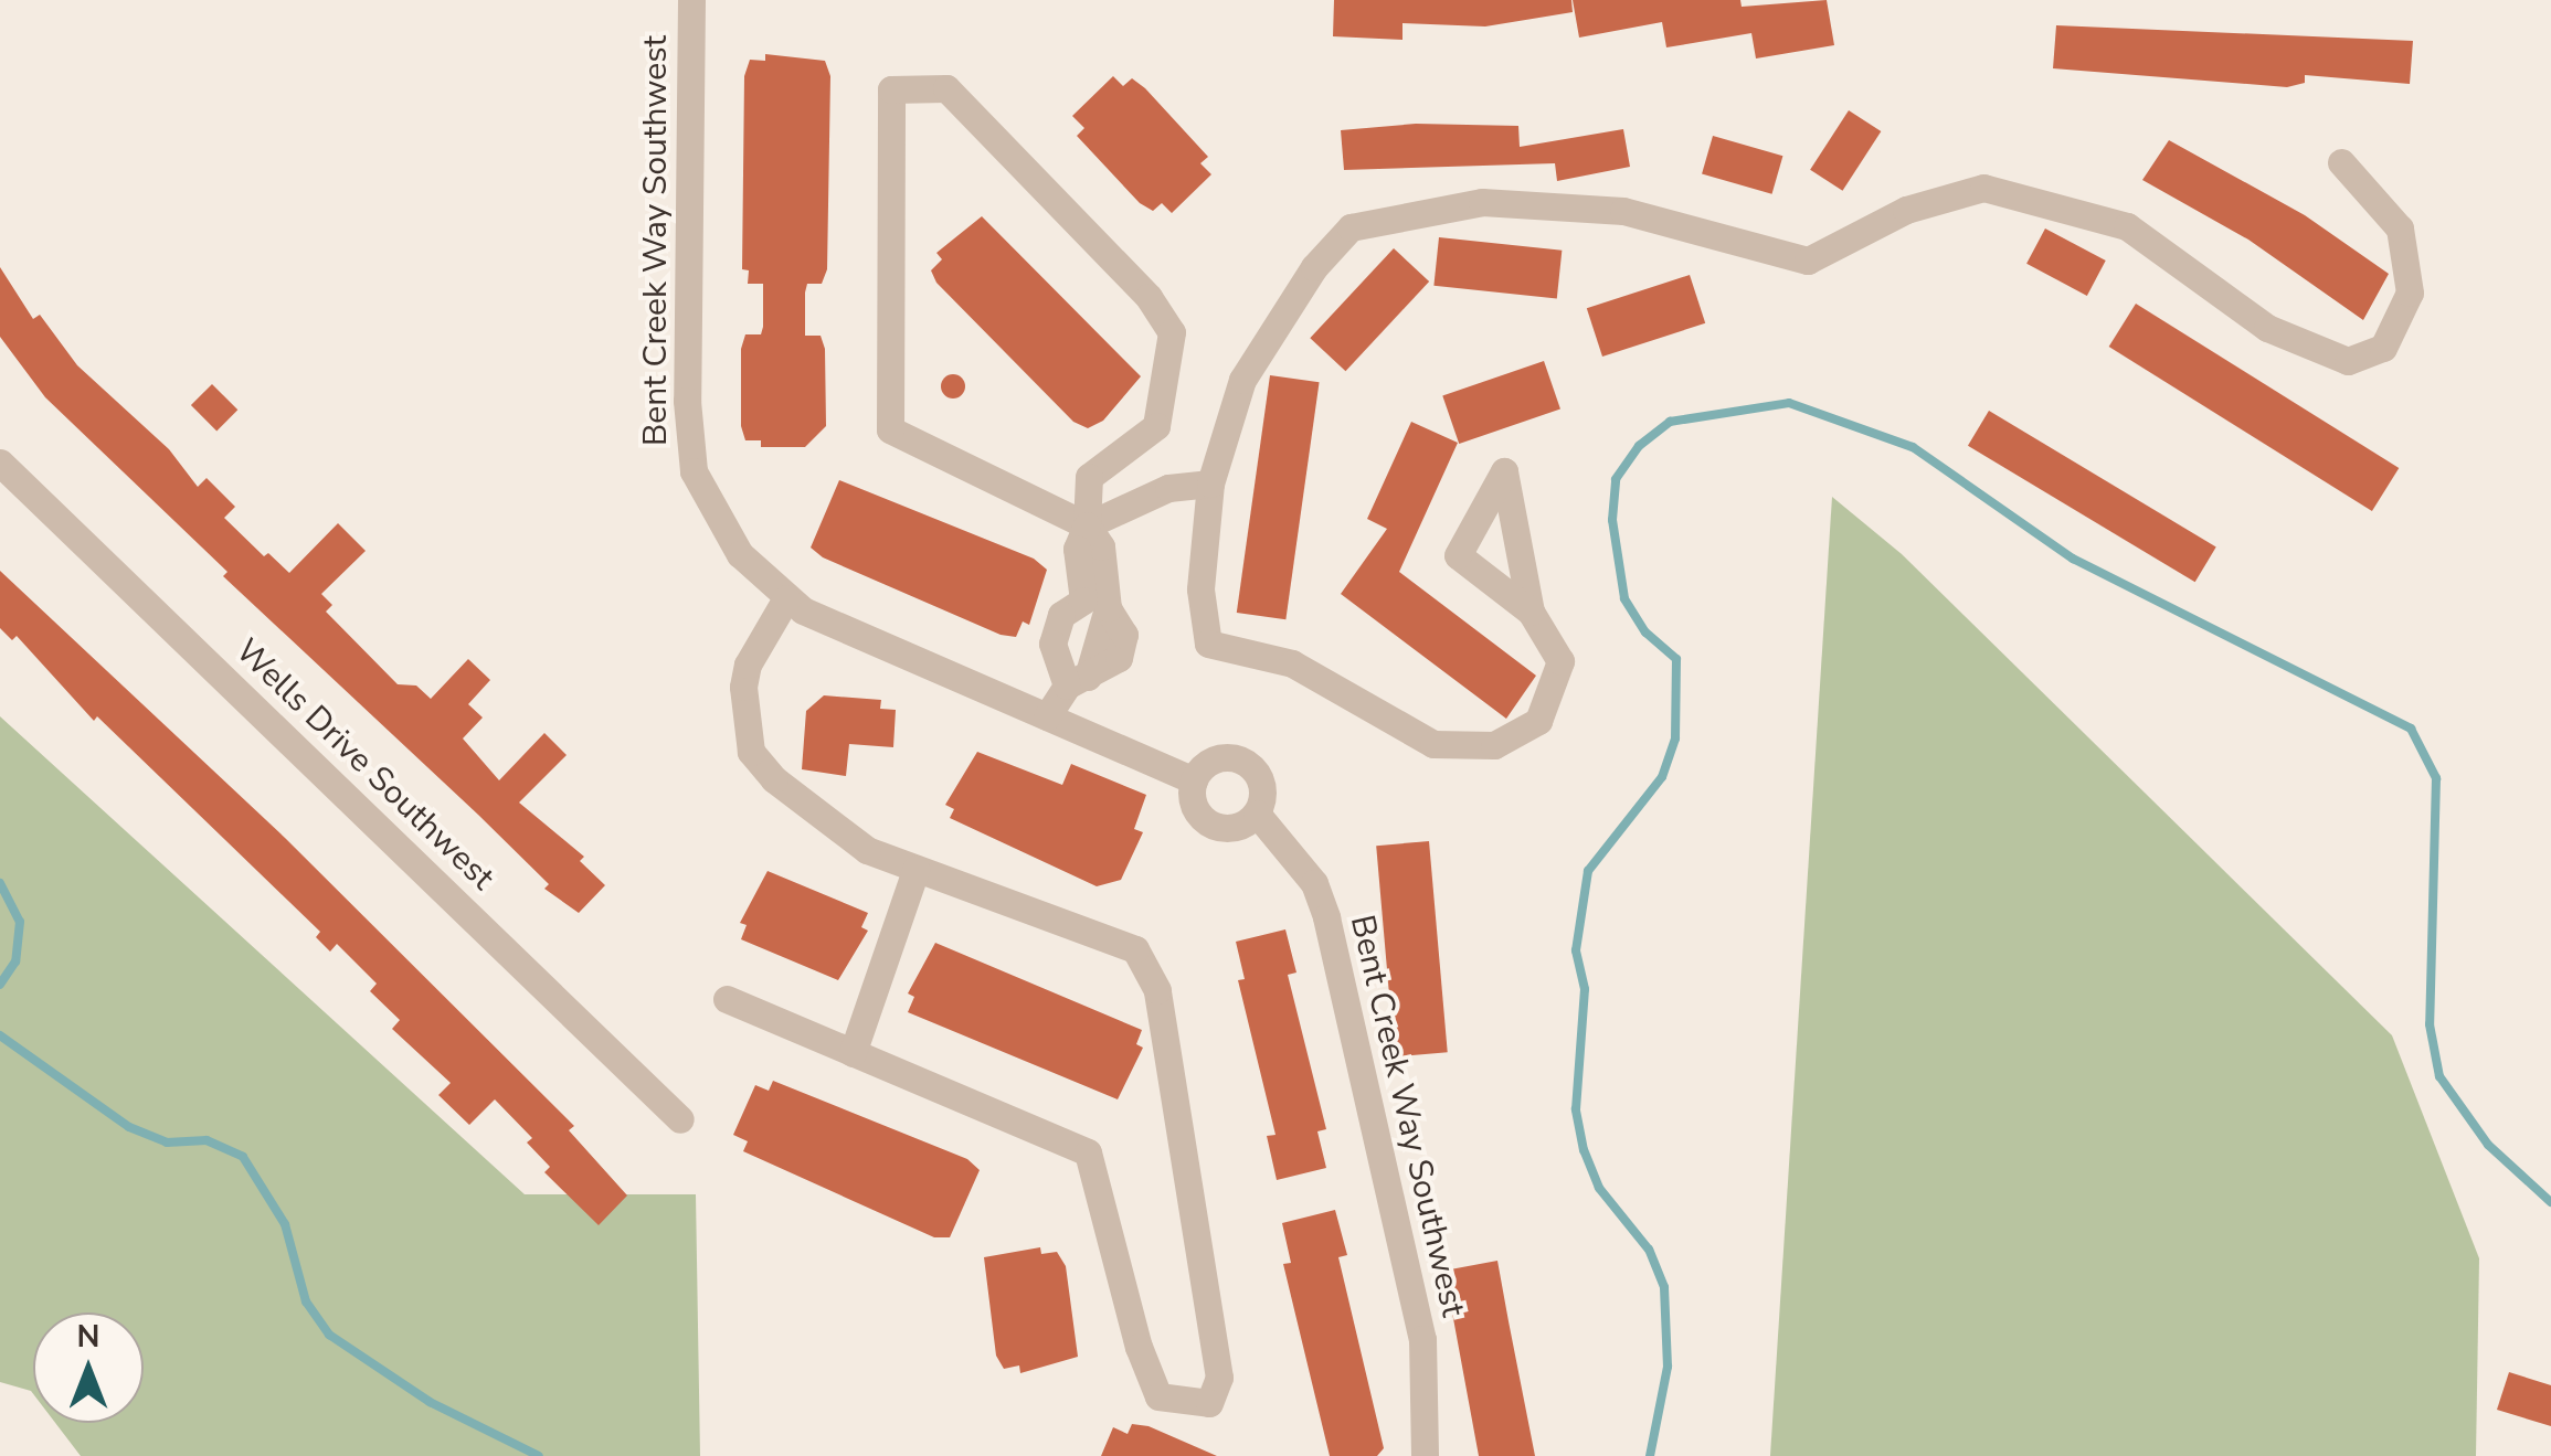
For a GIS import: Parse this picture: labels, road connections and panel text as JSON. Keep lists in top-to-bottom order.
{
  "streets": {
    "street": ["Bent Creek Way Southwest", "Wells Drive Southwest"]
  },
  "north": "top"
}
